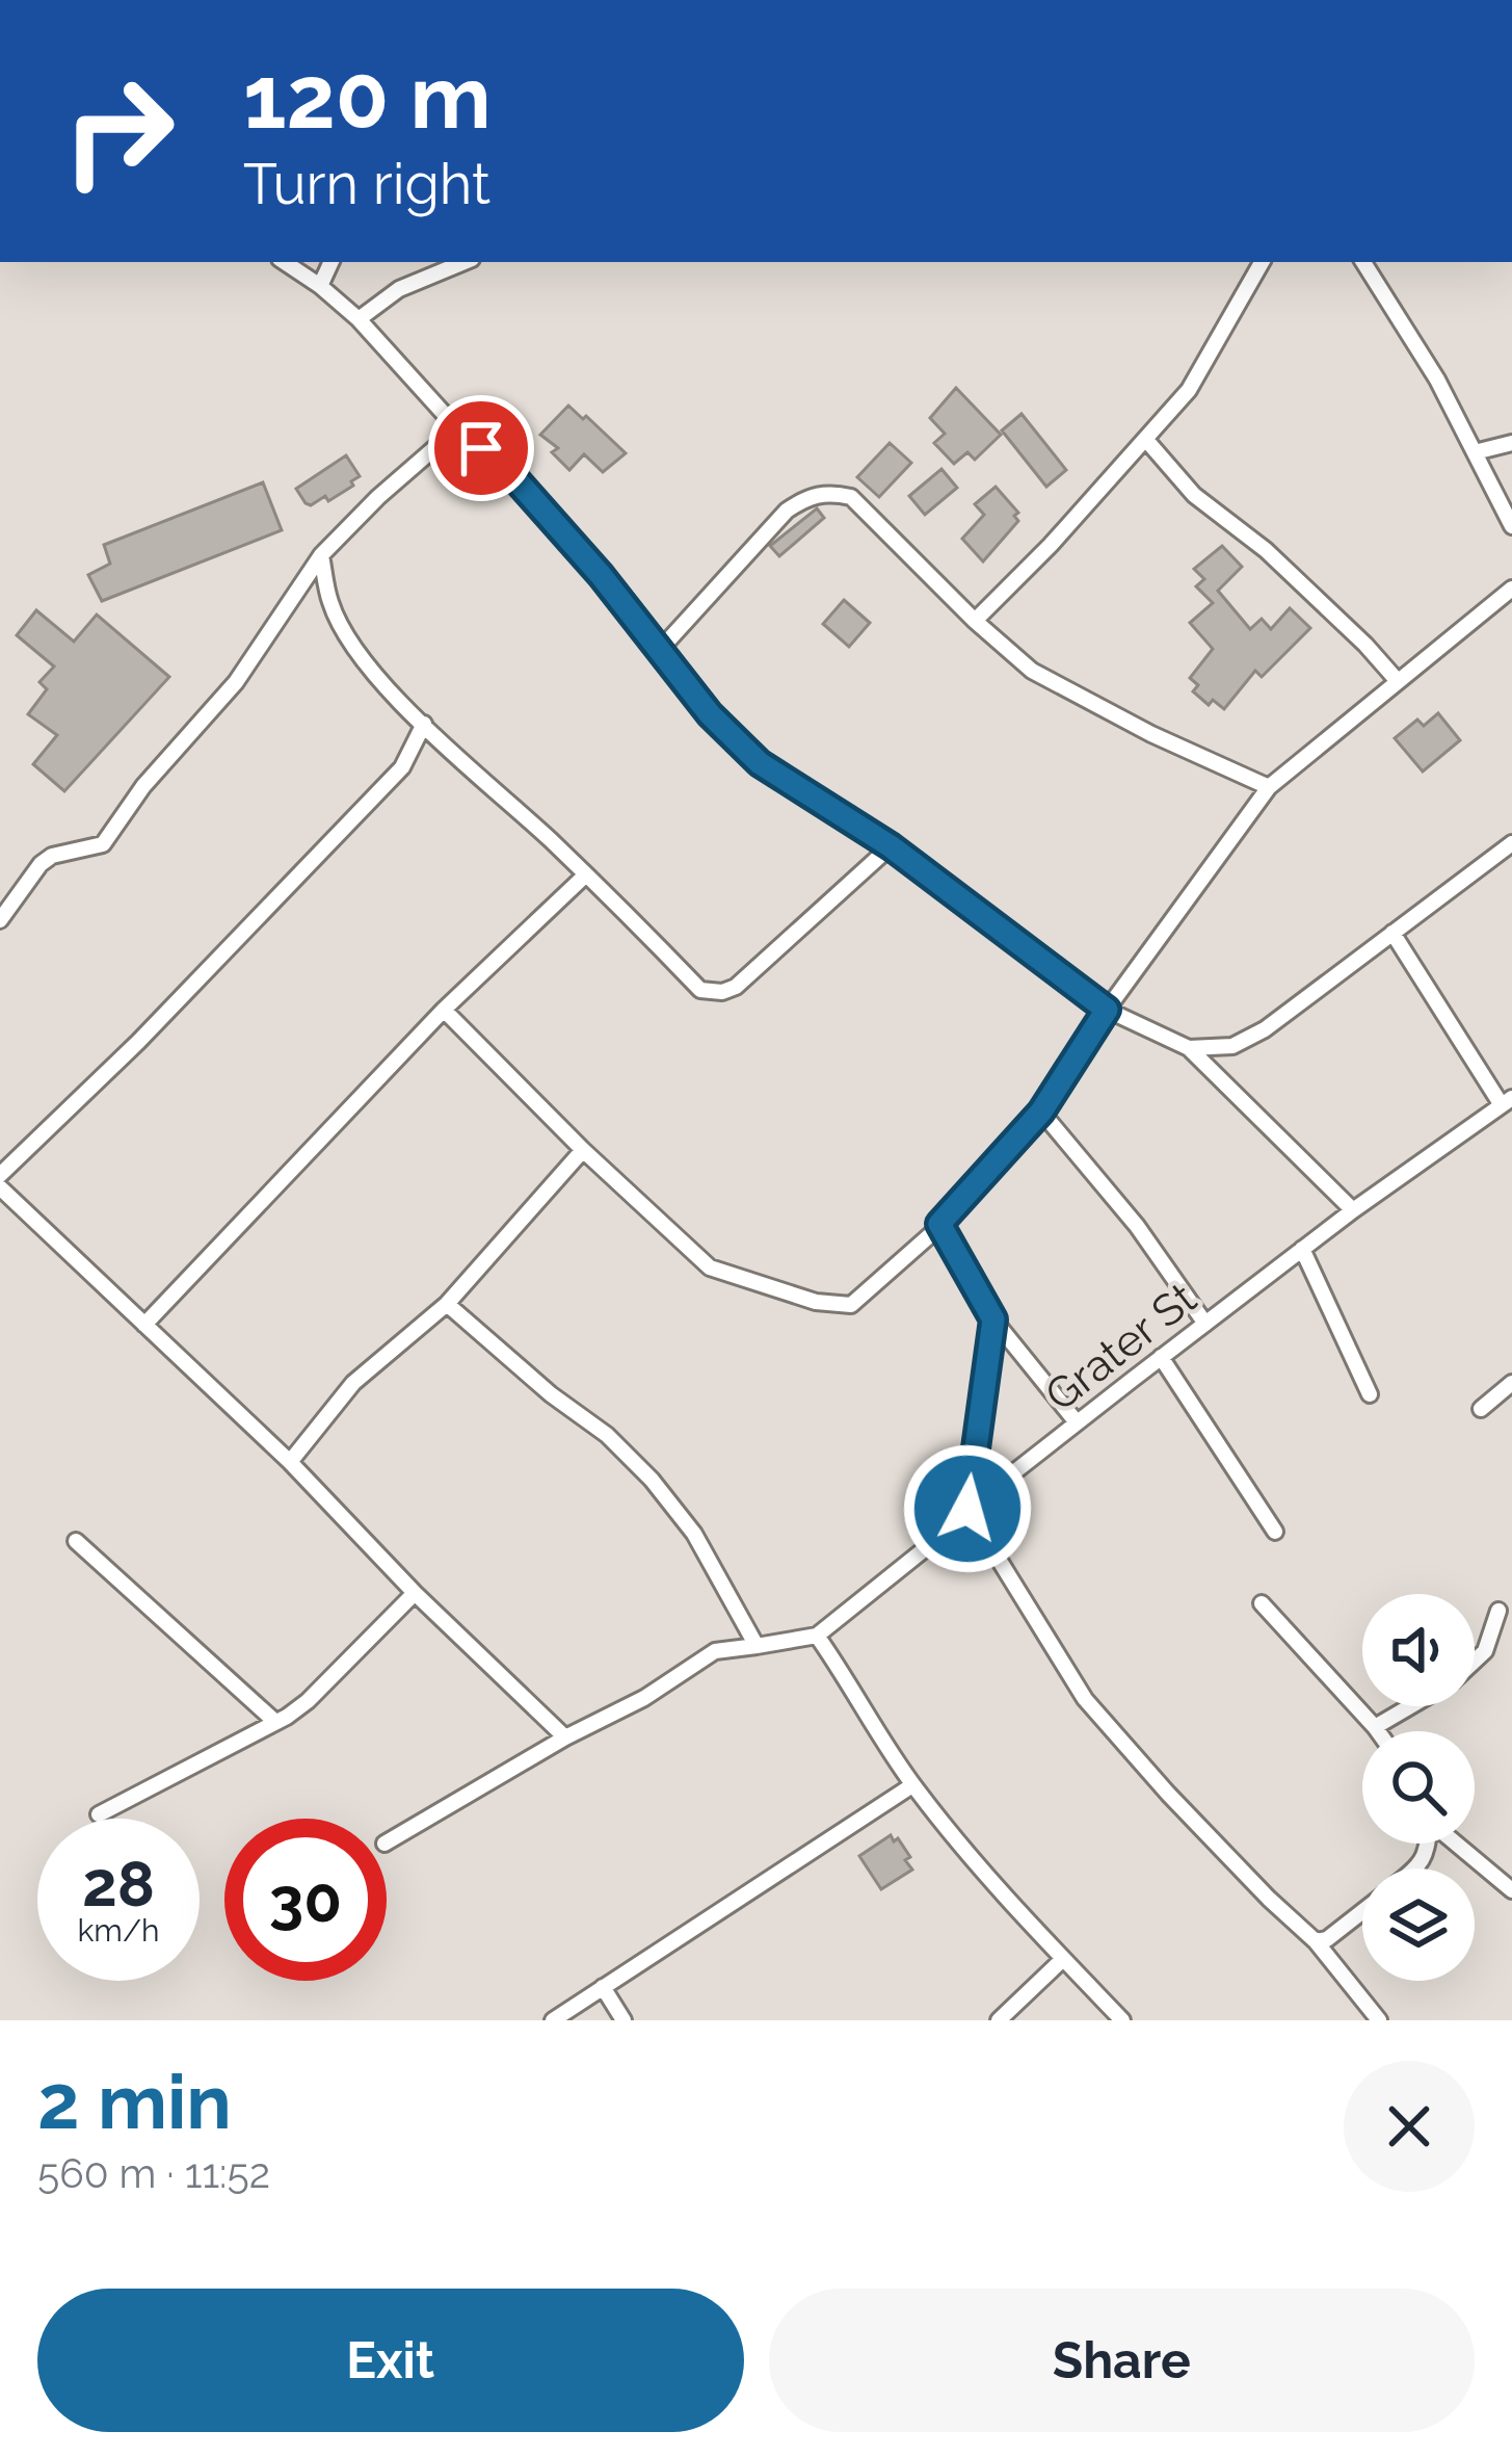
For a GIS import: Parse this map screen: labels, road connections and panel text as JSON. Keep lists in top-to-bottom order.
{
  "streets": {
    "street": ["Grater St"]
  },
  "page": {
    "turn": ["120 m", "Turn right"],
    "speed": "28 km/h",
    "limit": "30",
    "heading": ["2 min", "560 m · 11:52"],
    "buttons": ["Exit", "Share"]
  }
}
